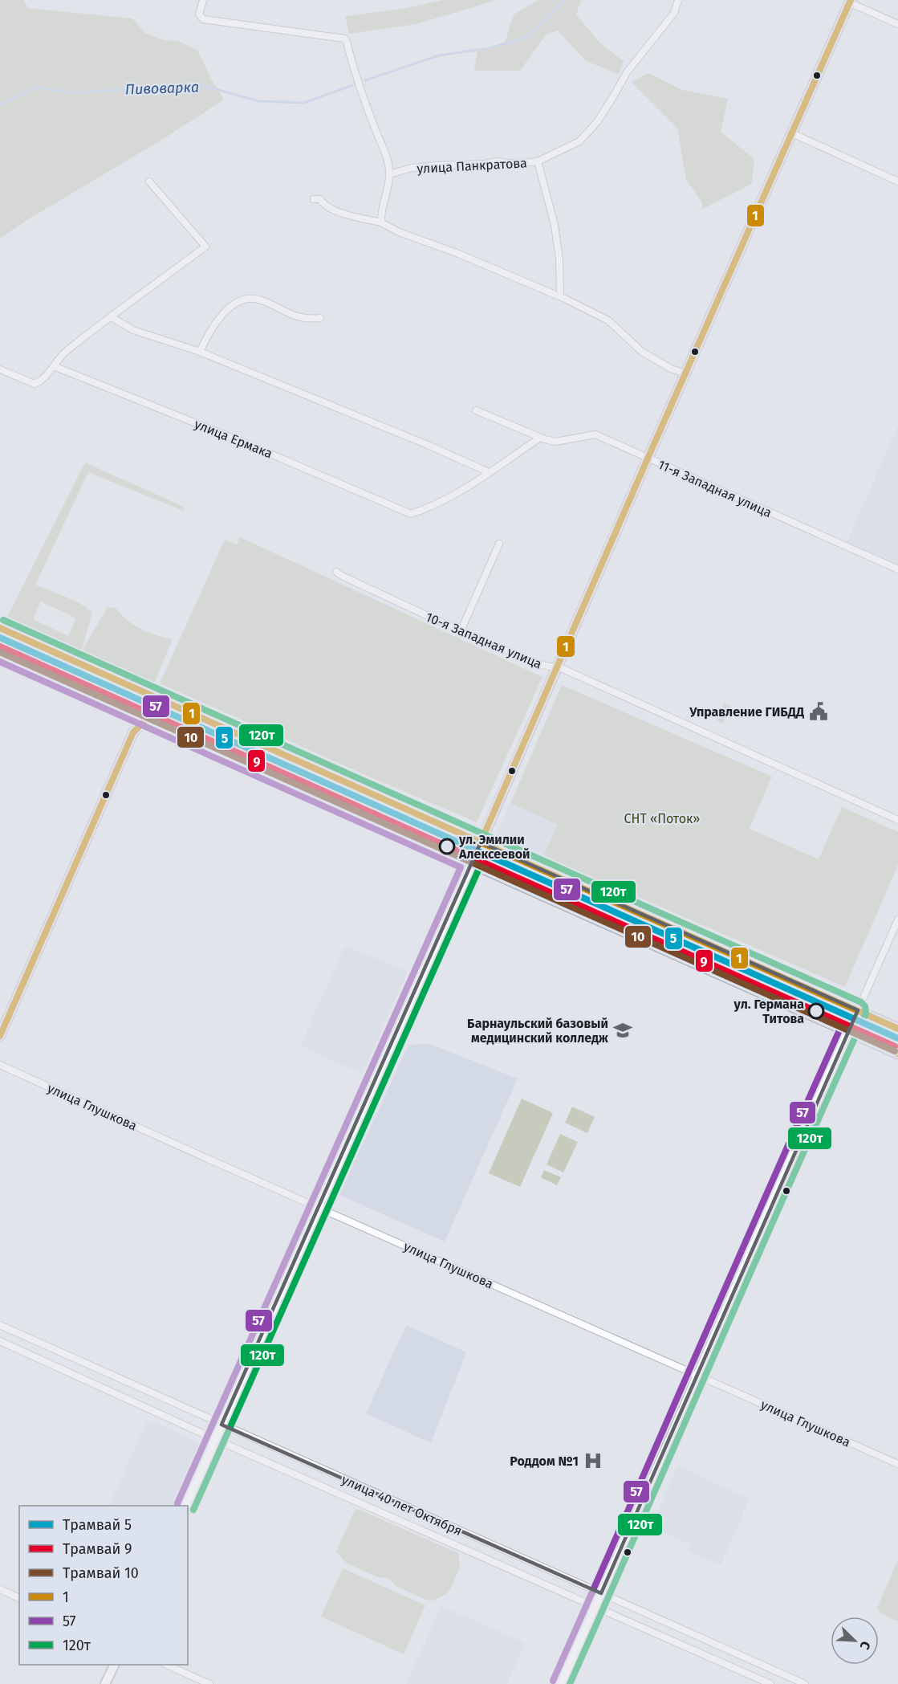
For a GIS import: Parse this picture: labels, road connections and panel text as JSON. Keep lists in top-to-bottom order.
{
  "streets": {
    "street": [
      "улица Панкратова",
      "улица Ермака",
      "11-я Западная улица",
      "10-я Западная улица",
      "улица Глушкова",
      "улица 40 лет Октября"
    ]
  },
  "water": ["Пивоварка"],
  "parks": ["СНТ «Поток»"],
  "places": {
    "public building": ["Управление ГИБДД"],
    "other": ["ул. Эмилии Алексеевой", "ул. Германа Титова"],
    "school or university": ["Барнаульский базовый медицинский колледж"],
    "hospital": ["Роддом №1"]
  },
  "lines": [
    "transit line 1",
    "transit line 120т",
    "transit line 57",
    "tram line 5",
    "tram line 9",
    "tram line 10"
  ],
  "legend": [
    "Трамвай 5",
    "Трамвай 9",
    "Трамвай 10",
    "1",
    "57",
    "120т"
  ],
  "north": "bottom right"
}
